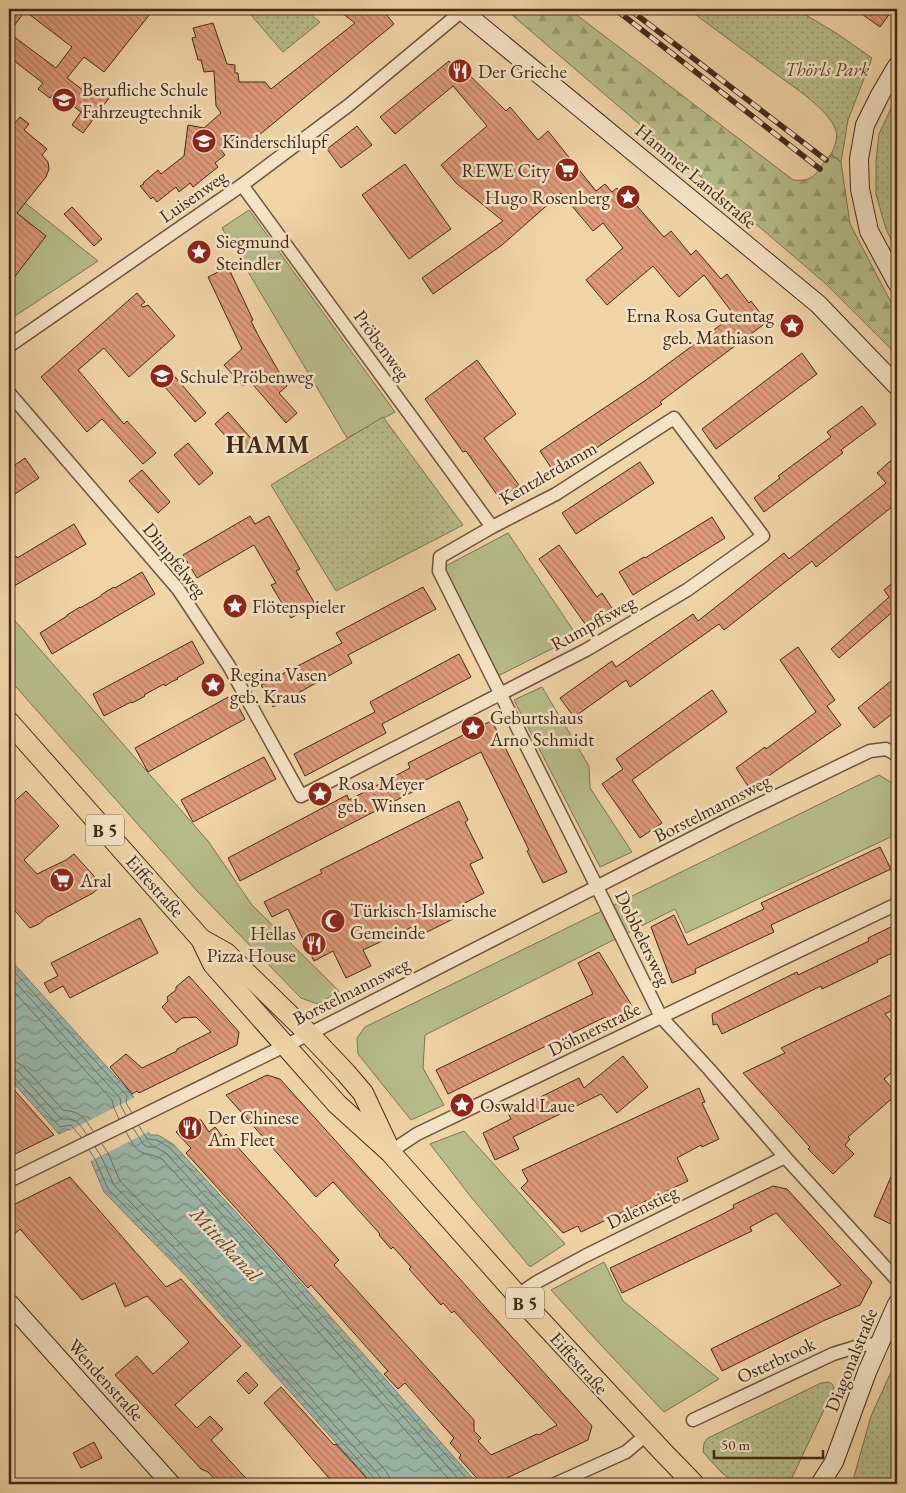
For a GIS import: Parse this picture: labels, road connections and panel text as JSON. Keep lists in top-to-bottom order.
{
  "streets": {
    "main road": ["B 5", "Eiffestraße"],
    "street": [
      "Hammer Landstraße",
      "Luisenweg",
      "Pröbenweg",
      "Kentzlerdamm",
      "Dimpfelweg",
      "Rumpffsweg",
      "Borstelmannsweg",
      "Dobbelersweg",
      "Döhnerstraße",
      "Dalenstieg",
      "Osterbrook",
      "Diagonalstraße",
      "Wendenstraße"
    ]
  },
  "crossings": [
    ["Hammer Landstraße", "Luisenweg"],
    ["Luisenweg", "Pröbenweg"],
    ["Pröbenweg", "Kentzlerdamm"],
    ["Kentzlerdamm", "Rumpffsweg"],
    ["Kentzlerdamm", "Dobbelersweg"],
    ["Dimpfelweg", "Rumpffsweg"],
    ["Rumpffsweg", "Dobbelersweg"],
    ["Borstelmannsweg", "Eiffestraße"],
    ["Borstelmannsweg", "Dobbelersweg"],
    ["Eiffestraße", "Döhnerstraße"],
    ["Eiffestraße", "Dalenstieg"],
    ["Dobbelersweg", "Döhnerstraße"],
    ["Dobbelersweg", "Dalenstieg"],
    ["Osterbrook", "Diagonalstraße"]
  ],
  "districts": ["HAMM"],
  "water": ["Mittelkanal"],
  "parks": ["Thörls Park"],
  "places": {
    "restaurant": ["Der Grieche", "Hellas Pizza House", "Der Chinese Am Fleet"],
    "school or university": ["Berufliche Schule Fahrzeugtechnik", "Kinderschlupf", "Schule Pröbenweg"],
    "supermarket": ["REWE City", "Aral"],
    "place": [
      "Hugo Rosenberg",
      "Siegmund Steindler",
      "Erna Rosa Gutentag geb. Mathiason",
      "Flötenspieler",
      "Regina Vasen geb. Kraus",
      "Geburtshaus Arno Schmidt",
      "Rosa Meyer geb. Winsen",
      "Oswald Laue"
    ],
    "mosque": ["Türkisch-Islamische Gemeinde"]
  },
  "scale_bar": "50 m"
}
